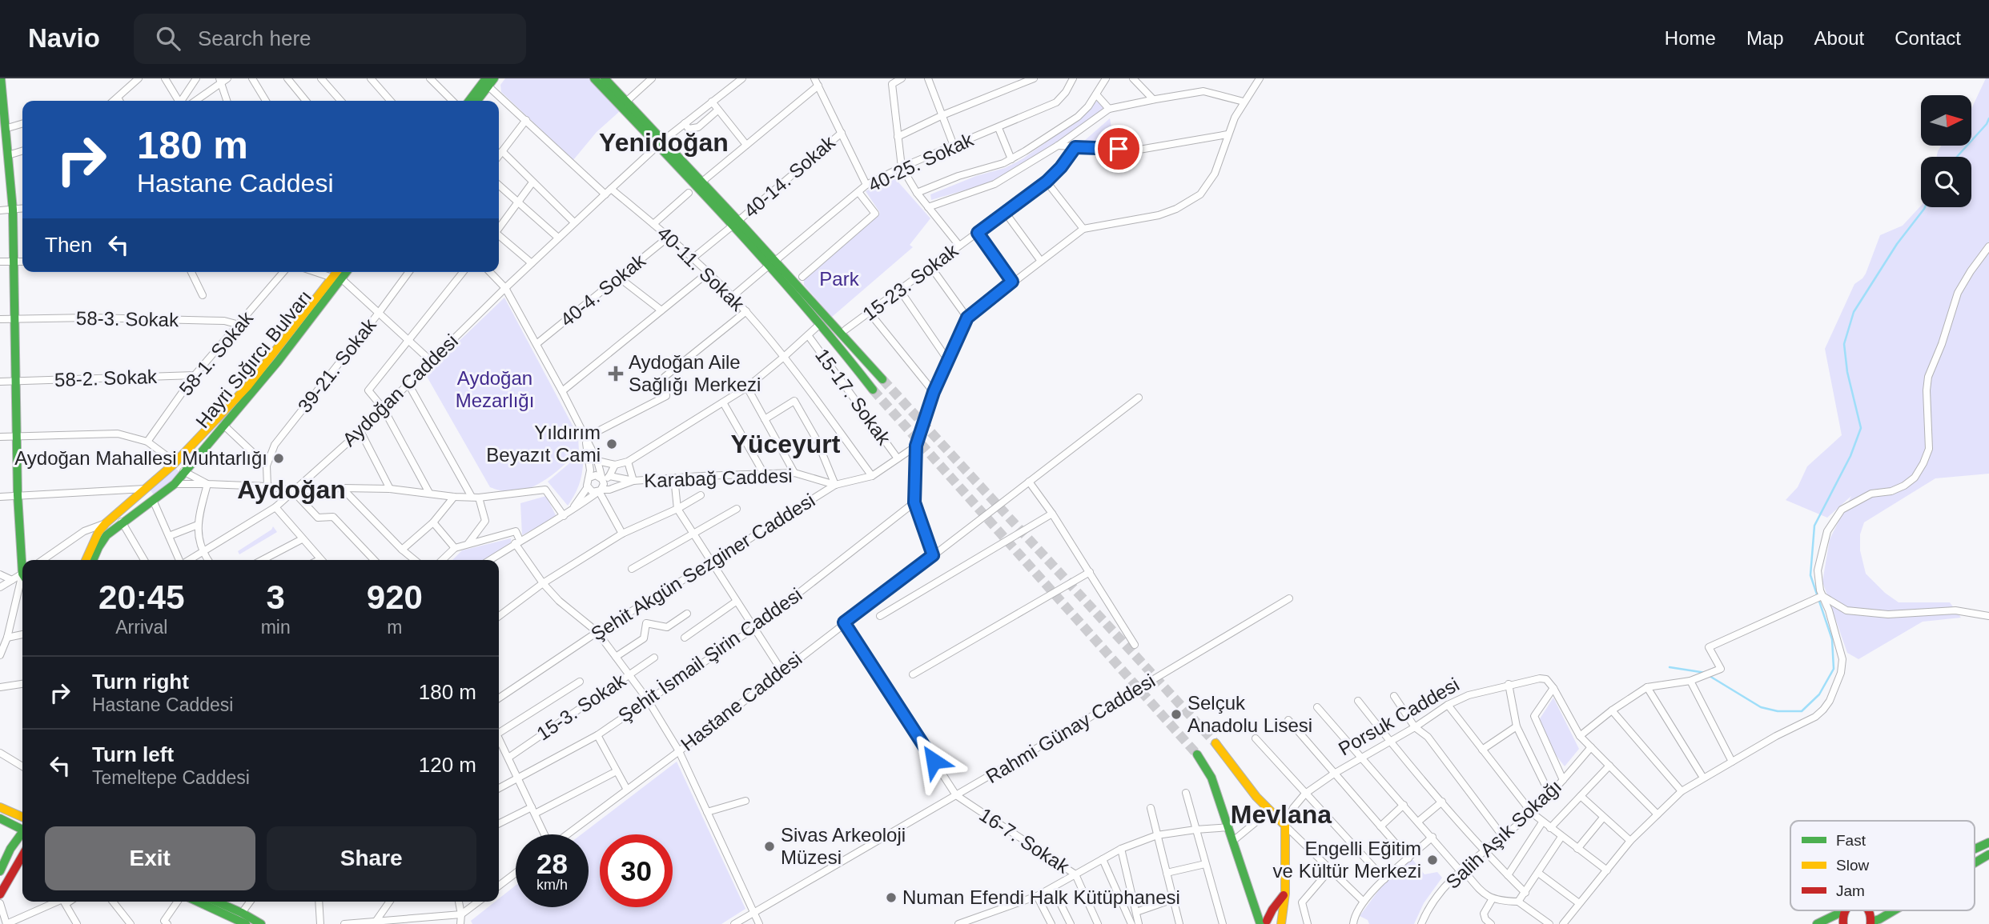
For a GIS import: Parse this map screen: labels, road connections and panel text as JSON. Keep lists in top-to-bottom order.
{
  "streets": {
    "main road": ["Hayri Sığırcı Bulvarı", "Porsuk Caddesi"],
    "street": [
      "40-25. Sokak",
      "40-14. Sokak",
      "40-11. Sokak",
      "15-23. Sokak",
      "40-4. Sokak",
      "58-3. Sokak",
      "58-1. Sokak",
      "39-21. Sokak",
      "58-2. Sokak",
      "Aydoğan Caddesi",
      "15-17. Sokak",
      "Karabağ Caddesi",
      "Şehit Akgün Sezginer Caddesi",
      "Şehit İsmail Şirin Caddesi",
      "Hastane Caddesi",
      "15-3. Sokak",
      "Rahmi Günay Caddesi",
      "Salih Aşık Sokağı",
      "16-7. Sokak"
    ]
  },
  "crossings": [
    ["40-25. Sokak", "40-11. Sokak"],
    ["40-14. Sokak", "40-11. Sokak"],
    ["40-11. Sokak", "40-4. Sokak"],
    ["40-11. Sokak", "Aydoğan Caddesi"],
    ["40-11. Sokak", "Şehit Akgün Sezginer Caddesi"],
    ["58-3. Sokak", "58-1. Sokak"],
    ["58-1. Sokak", "58-2. Sokak"],
    ["15-17. Sokak", "Şehit Akgün Sezginer Caddesi"],
    ["Karabağ Caddesi", "Şehit Akgün Sezginer Caddesi"],
    ["Rahmi Günay Caddesi", "16-7. Sokak"]
  ],
  "districts": [
    "Yenidoğan",
    "Yüceyurt",
    "Aydoğan",
    "Mevlana"
  ],
  "parks": ["Park", "Aydoğan Mezarlığı"],
  "places": {
    "health": ["Aydoğan Aile Sağlığı Merkezi"],
    "other": [
      "Yıldırım Beyazıt Cami",
      "Aydoğan Mahallesi Muhtarlığı",
      "Selçuk Anadolu Lisesi",
      "Sivas Arkeoloji Müzesi",
      "Engelli Eğitim ve Kültür Merkezi",
      "Numan Efendi Halk Kütüphanesi"
    ]
  },
  "legend": ["Fast", "Slow", "Jam"],
  "north": "right",
  "page": {
    "header": "Navio",
    "search": "Search here",
    "nav": [
      "Home",
      "Map",
      "About",
      "Contact"
    ],
    "turn": ["180 m", "Hastane Caddesi"],
    "then": "Then",
    "eta": [
      "20:45",
      "Arrival",
      "3",
      "min",
      "920",
      "m"
    ],
    "list": [
      {
        "name": "Turn right",
        "note": "Hastane Caddesi",
        "value": "180 m"
      },
      {
        "name": "Turn left",
        "note": "Temeltepe Caddesi",
        "value": "120 m"
      }
    ],
    "buttons": ["Exit", "Share"],
    "speed": "28 km/h",
    "limit": "30"
  }
}
